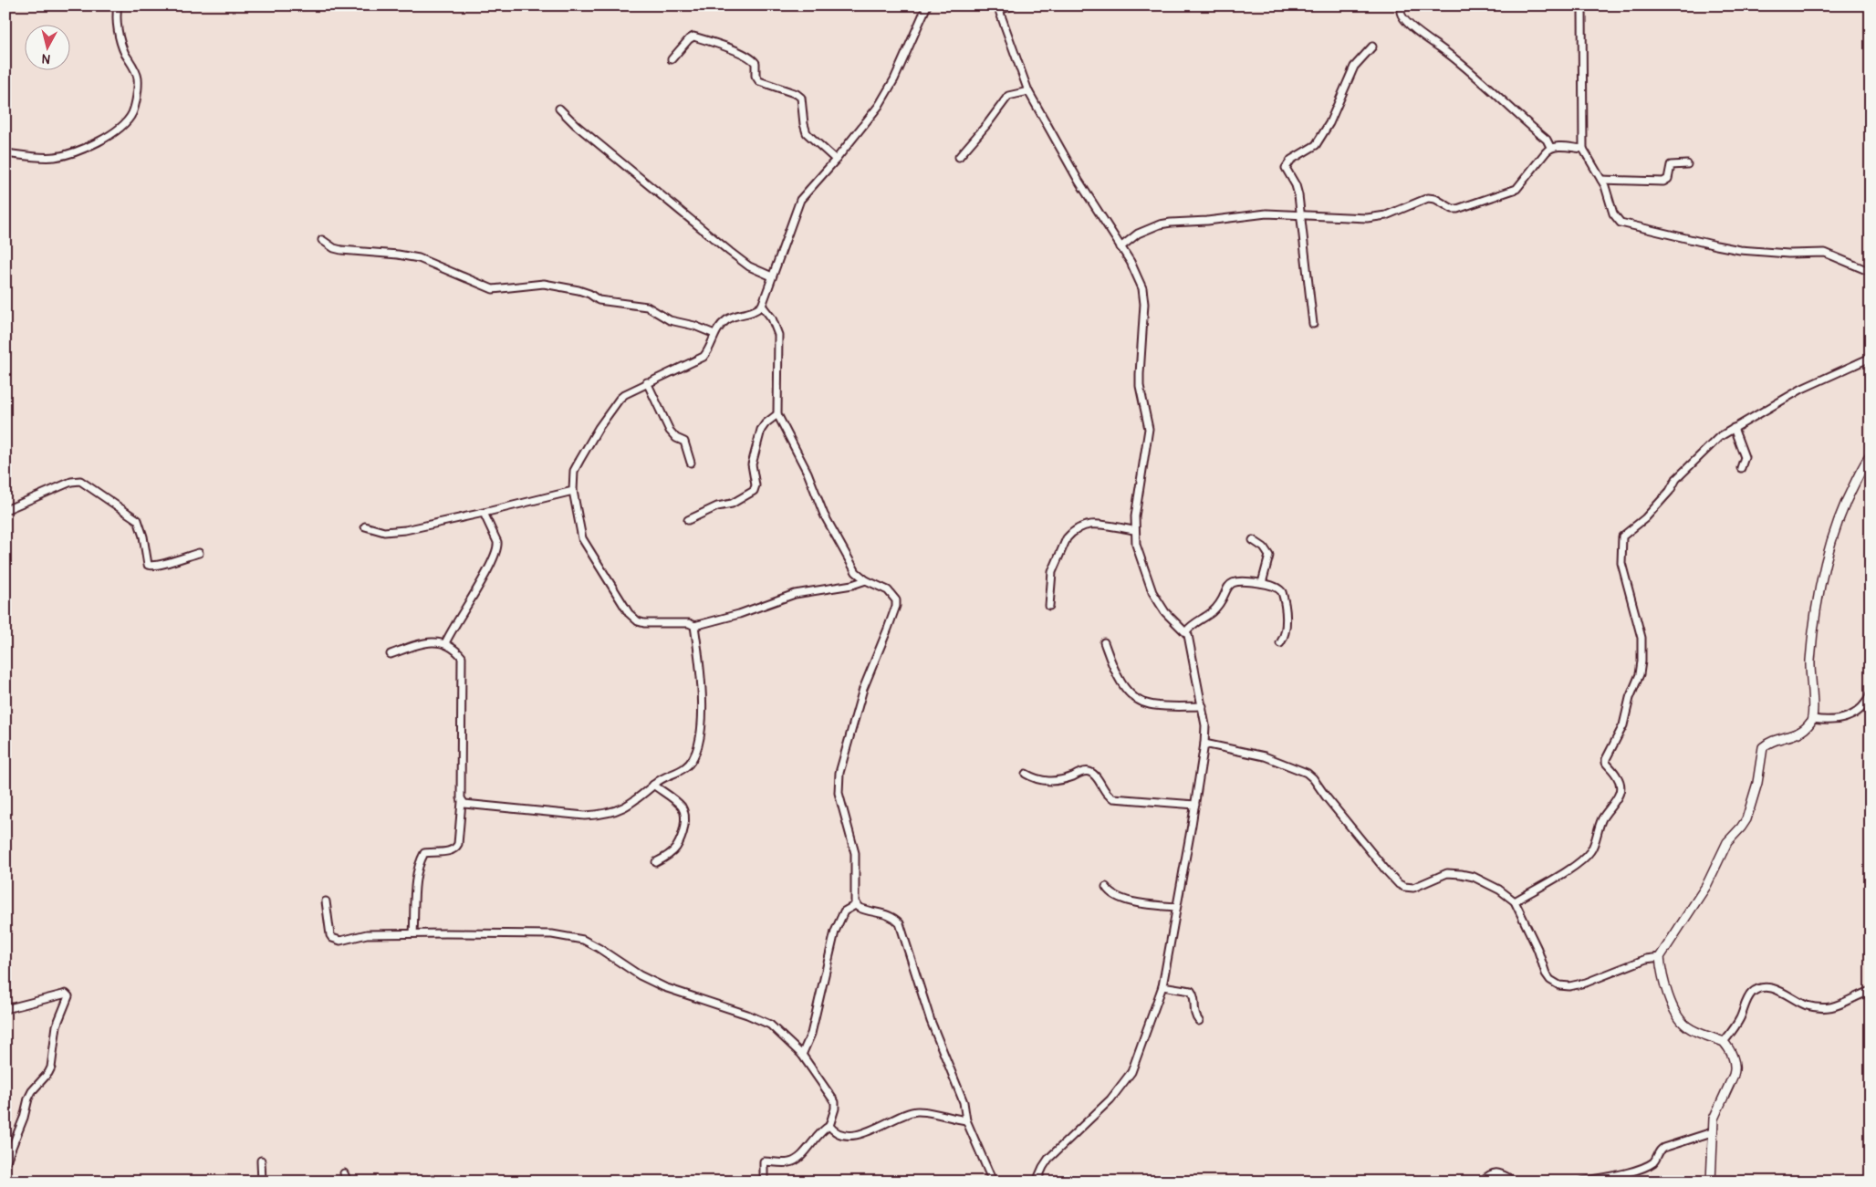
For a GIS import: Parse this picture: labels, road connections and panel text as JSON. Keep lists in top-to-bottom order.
{
  "north": "bottom"
}
